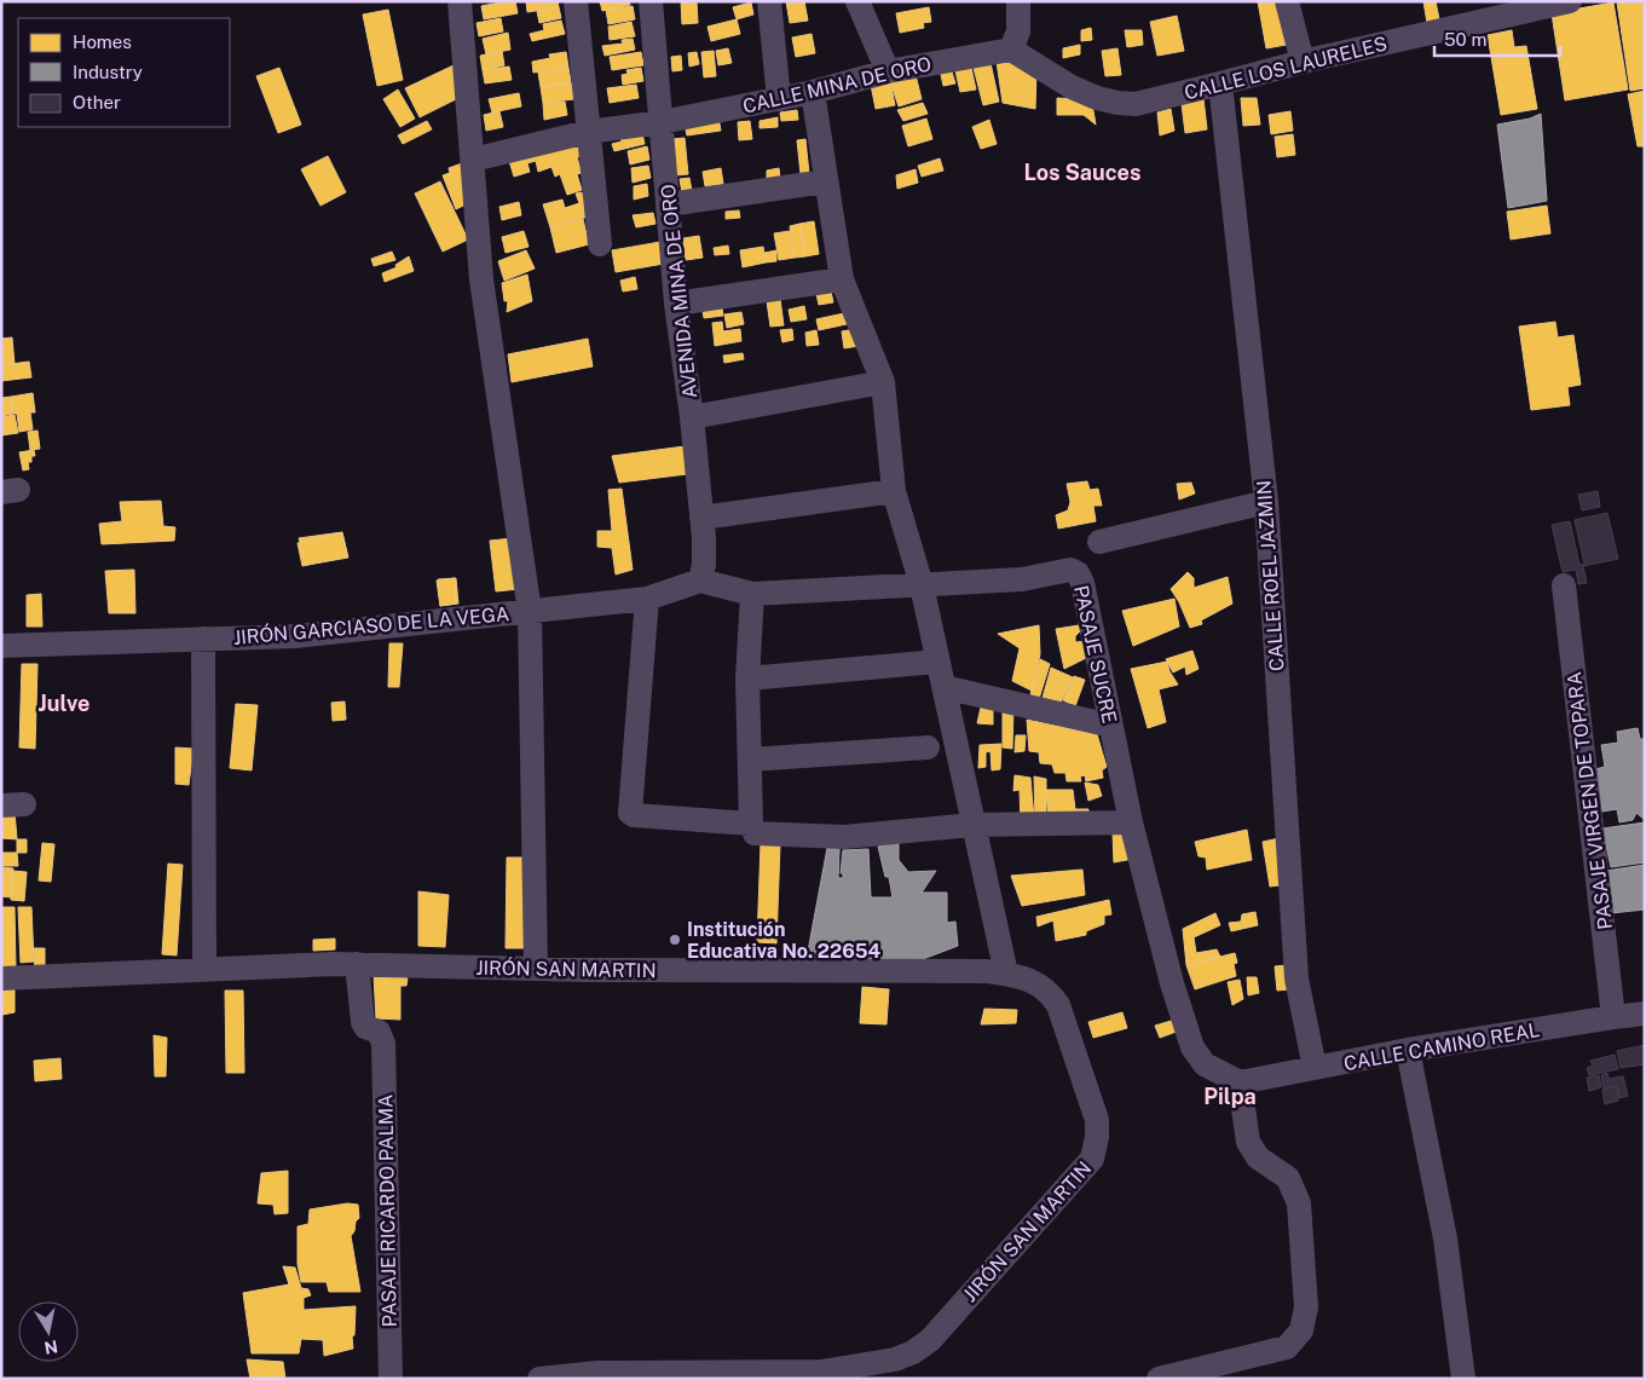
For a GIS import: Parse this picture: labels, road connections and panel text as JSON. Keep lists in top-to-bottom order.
{
  "streets": {
    "street": [
      "CALLE LOS LAURELES",
      "CALLE MINA DE ORO",
      "AVENIDA MINA DE ORO",
      "CALLE ROEL JAZMIN",
      "JIRÓN GARCIASO DE LA VEGA",
      "PASAJE SUCRE",
      "PASAJE VIRGEN DE TOPARA",
      "JIRÓN SAN MARTIN",
      "CALLE CAMINO REAL",
      "PASAJE RICARDO PALMA"
    ]
  },
  "crossings": [
    ["CALLE LOS LAURELES", "CALLE MINA DE ORO"],
    ["CALLE LOS LAURELES", "CALLE ROEL JAZMIN"],
    ["CALLE MINA DE ORO", "AVENIDA MINA DE ORO"],
    ["AVENIDA MINA DE ORO", "JIRÓN GARCIASO DE LA VEGA"],
    ["AVENIDA MINA DE ORO", "PASAJE SUCRE"],
    ["CALLE ROEL JAZMIN", "CALLE CAMINO REAL"],
    ["JIRÓN GARCIASO DE LA VEGA", "PASAJE SUCRE"],
    ["PASAJE SUCRE", "CALLE CAMINO REAL"],
    ["PASAJE VIRGEN DE TOPARA", "CALLE CAMINO REAL"],
    ["JIRÓN SAN MARTIN", "PASAJE RICARDO PALMA"]
  ],
  "districts": ["Los Sauces", "Julve", "Pilpa"],
  "places": ["Institución Educativa No. 22654"],
  "legend": ["Homes", "Industry", "Other"],
  "scale_bar": "50 m",
  "north": "bottom"
}
